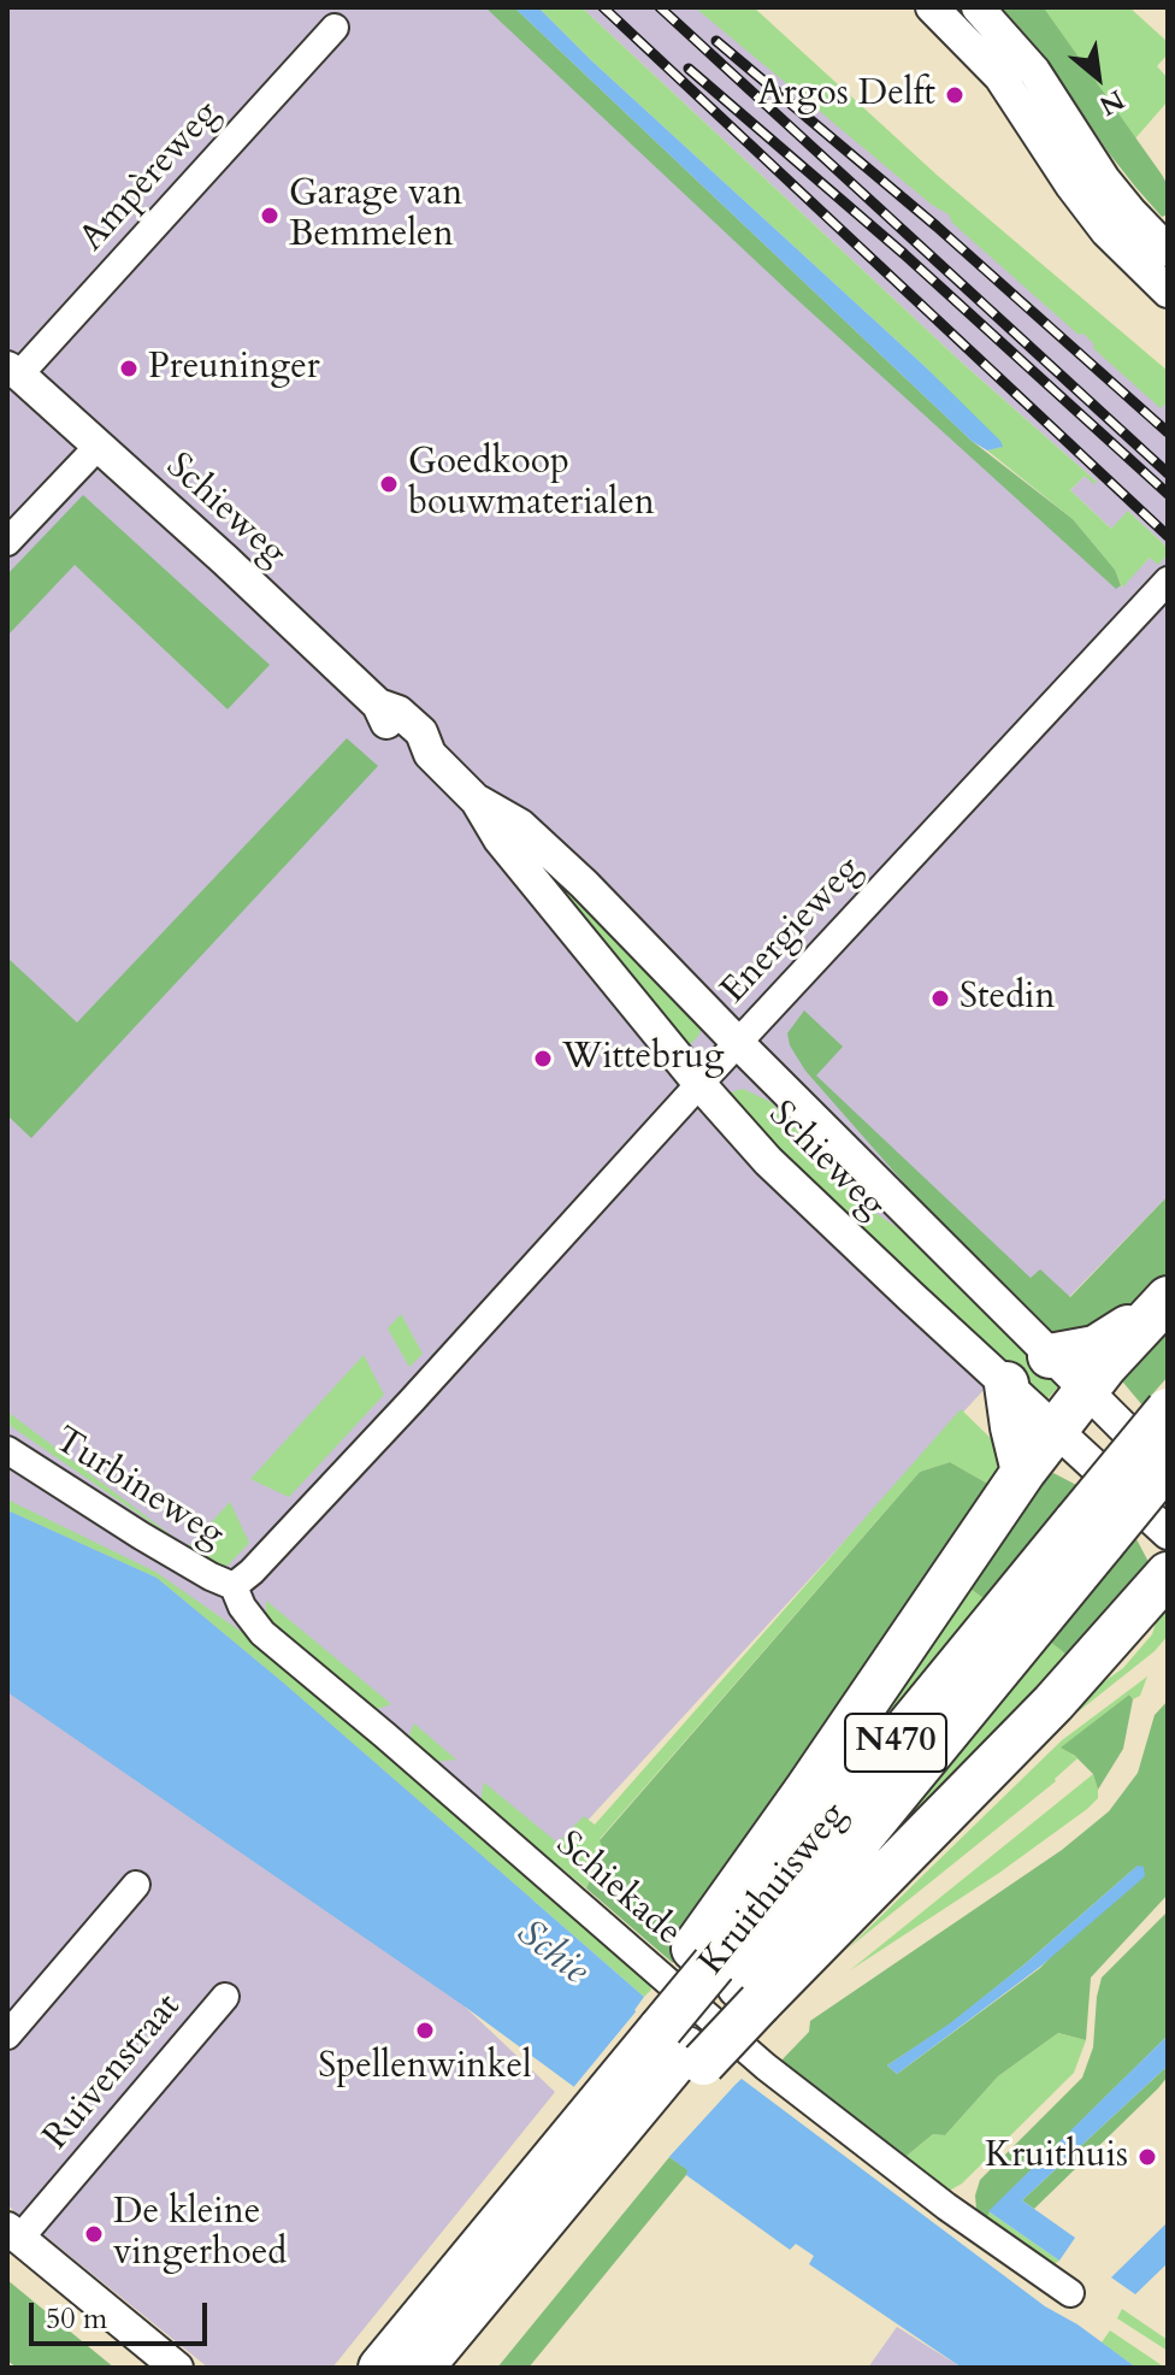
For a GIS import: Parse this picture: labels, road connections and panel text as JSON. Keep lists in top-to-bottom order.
{
  "streets": {
    "highway": ["N470", "Kruithuisweg"],
    "street": [
      "Ampèreweg",
      "Schieweg",
      "Energieweg",
      "Turbineweg",
      "Schiekade",
      "Ruivenstraat"
    ]
  },
  "crossings": [
    ["Ampèreweg", "Schieweg"],
    ["Schieweg", "Energieweg"],
    ["Schieweg", "N470"],
    ["Energieweg", "Turbineweg"],
    ["Energieweg", "Schiekade"],
    ["Turbineweg", "Schiekade"],
    ["N470", "Kruithuisweg"]
  ],
  "water": ["Schie"],
  "places": [
    "Argos Delft",
    "Garage van Bemmelen",
    "Preuninger",
    "Goedkoop bouwmaterialen",
    "Stedin",
    "Wittebrug",
    "Spellenwinkel",
    "Kruithuis",
    "De kleine vingerhoed"
  ],
  "scale_bar": "50 m",
  "north": "bottom right"
}
